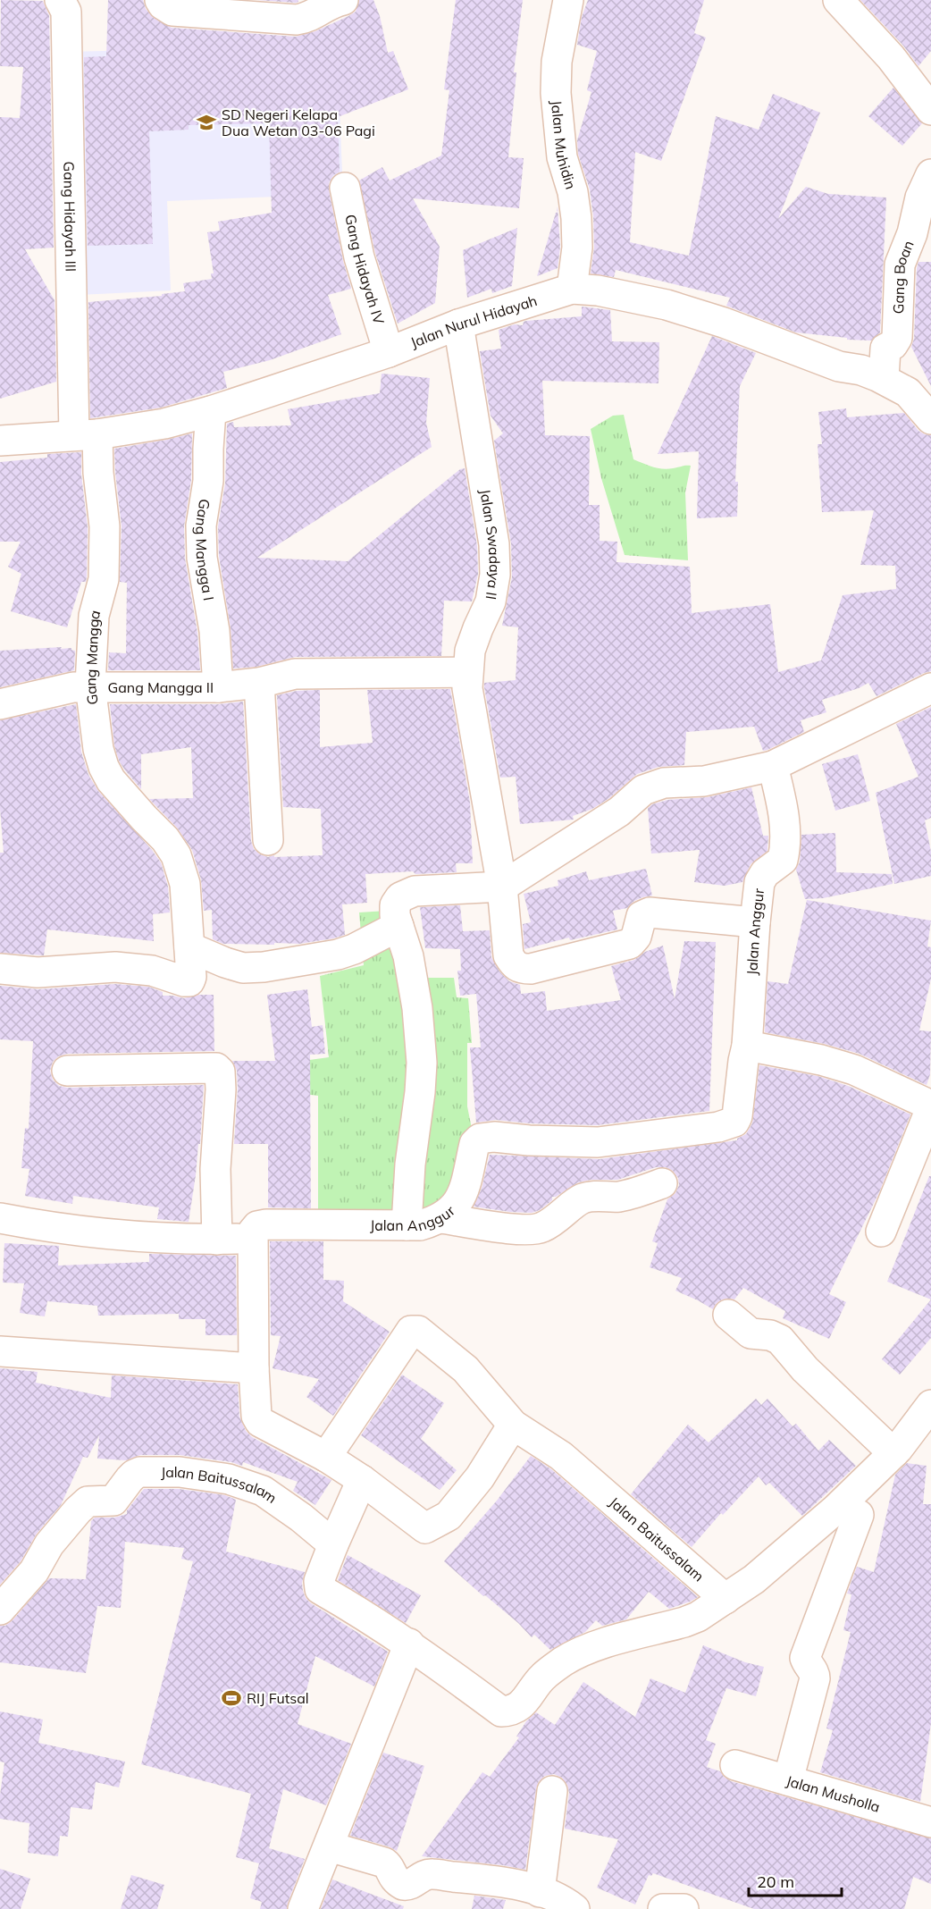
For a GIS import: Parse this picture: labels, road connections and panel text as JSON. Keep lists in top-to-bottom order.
{
  "streets": {
    "street": [
      "Jalan Muhidin",
      "Gang Hidayah III",
      "Gang Hidayah IV",
      "Gang Boan",
      "Jalan Nurul Hidayah",
      "Jalan Swadaya II",
      "Gang Mangga I",
      "Gang Mangga",
      "Gang Mangga II",
      "Jalan Anggur",
      "Jalan Baitussalam",
      "Jalan Musholla"
    ]
  },
  "crossings": [
    ["Jalan Muhidin", "Jalan Nurul Hidayah"],
    ["Gang Hidayah III", "Jalan Nurul Hidayah"],
    ["Gang Hidayah III", "Gang Mangga"],
    ["Gang Hidayah IV", "Jalan Nurul Hidayah"],
    ["Gang Boan", "Jalan Nurul Hidayah"],
    ["Jalan Nurul Hidayah", "Jalan Swadaya II"],
    ["Jalan Nurul Hidayah", "Gang Mangga I"],
    ["Jalan Nurul Hidayah", "Gang Mangga"],
    ["Jalan Swadaya II", "Gang Mangga II"],
    ["Jalan Swadaya II", "Jalan Anggur"],
    ["Gang Mangga I", "Gang Mangga II"],
    ["Gang Mangga", "Gang Mangga II"]
  ],
  "places": {
    "school or university": ["SD Negeri Kelapa Dua Wetan 03-06 Pagi"],
    "sports": ["RIJ Futsal"]
  },
  "scale_bar": "20 m"
}
